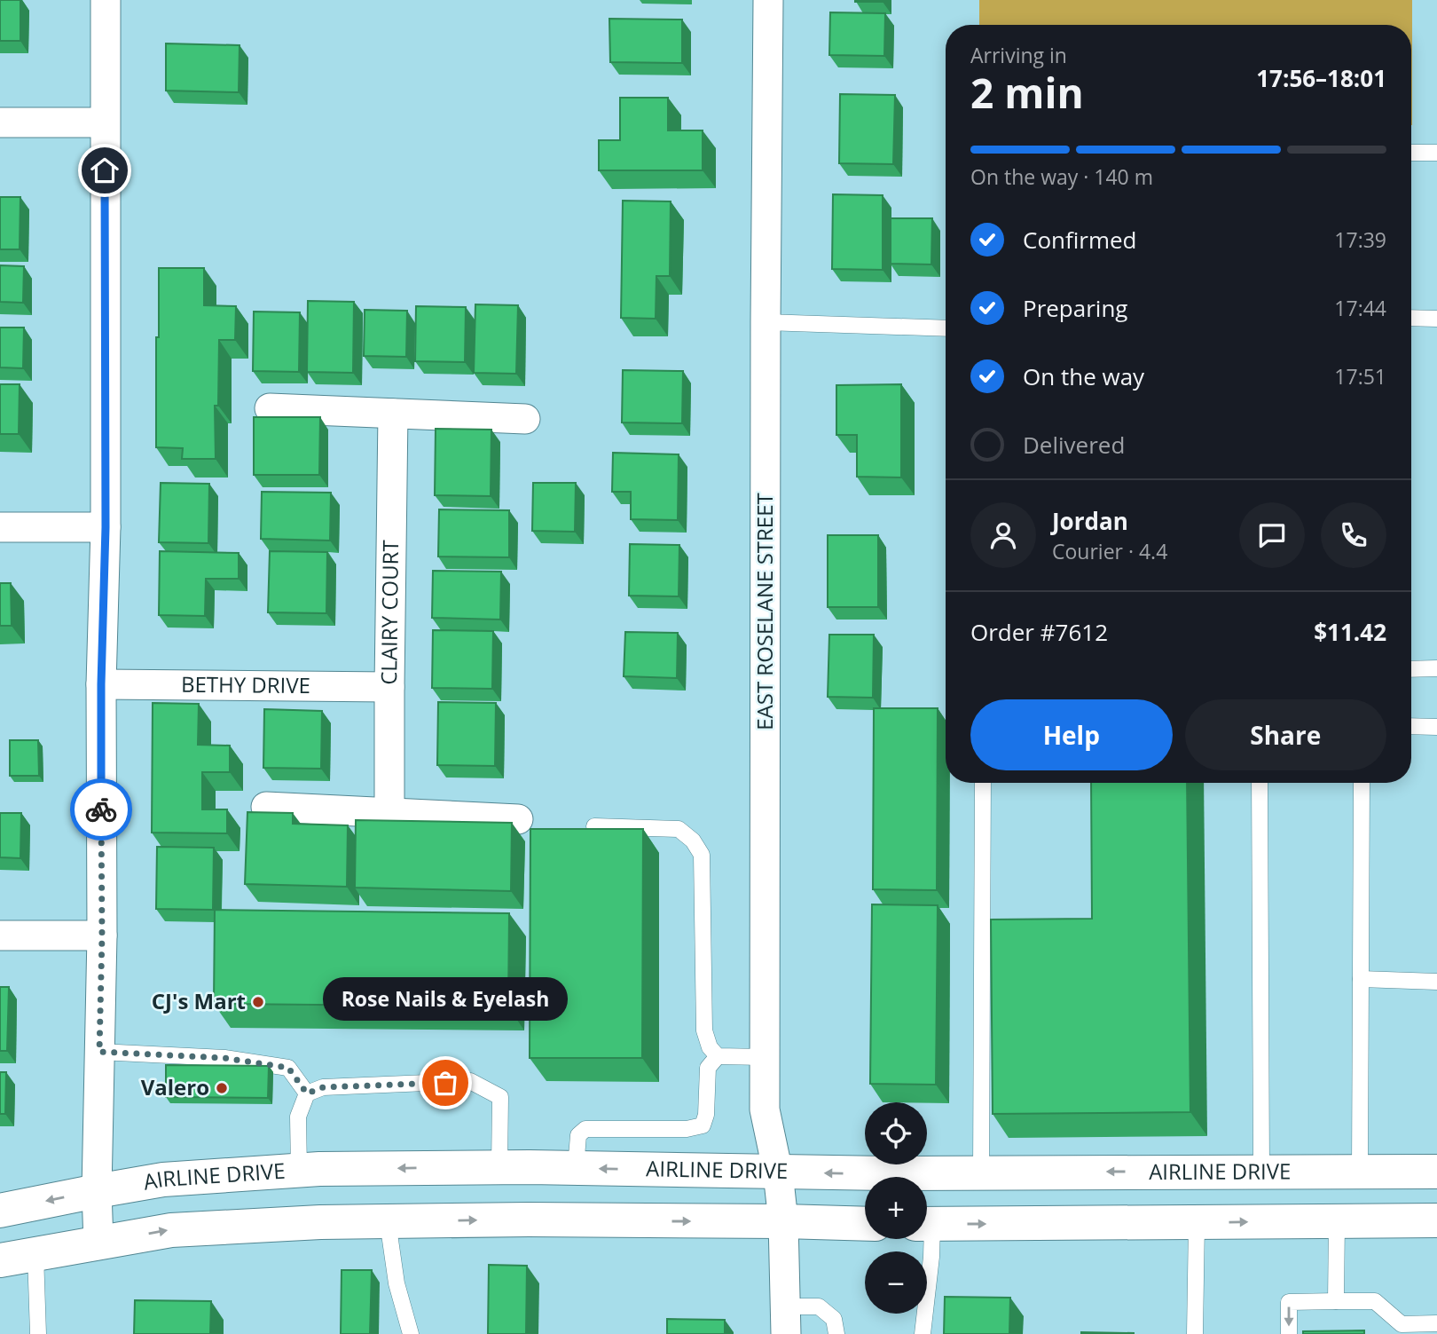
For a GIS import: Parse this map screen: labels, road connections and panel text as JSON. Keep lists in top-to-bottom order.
{
  "streets": {
    "main road": ["AIRLINE DRIVE"],
    "street": ["EAST ROSELANE STREET", "CLAIRY COURT", "BETHY DRIVE"]
  },
  "crossings": [
    ["EAST ROSELANE STREET", "AIRLINE DRIVE"],
    ["CLAIRY COURT", "BETHY DRIVE"]
  ],
  "places": ["CJ's Mart", "Rose Nails & Eyelash", "Valero"],
  "page": {
    "heading": ["2 min", "Arriving in", "17:56–18:01"],
    "panel": [
      "Jordan",
      "Courier · 4.4",
      "Order #7612",
      "$11.42"
    ],
    "bar": "On the way · 140 m",
    "list": [
      ["Confirmed", "17:39"],
      ["Preparing", "17:44"],
      ["On the way", "17:51"],
      "Delivered"
    ],
    "buttons": ["Help", "Share"],
    "bubble": "Rose Nails & Eyelash",
    "map_buttons": ["+", "−"]
  }
}
